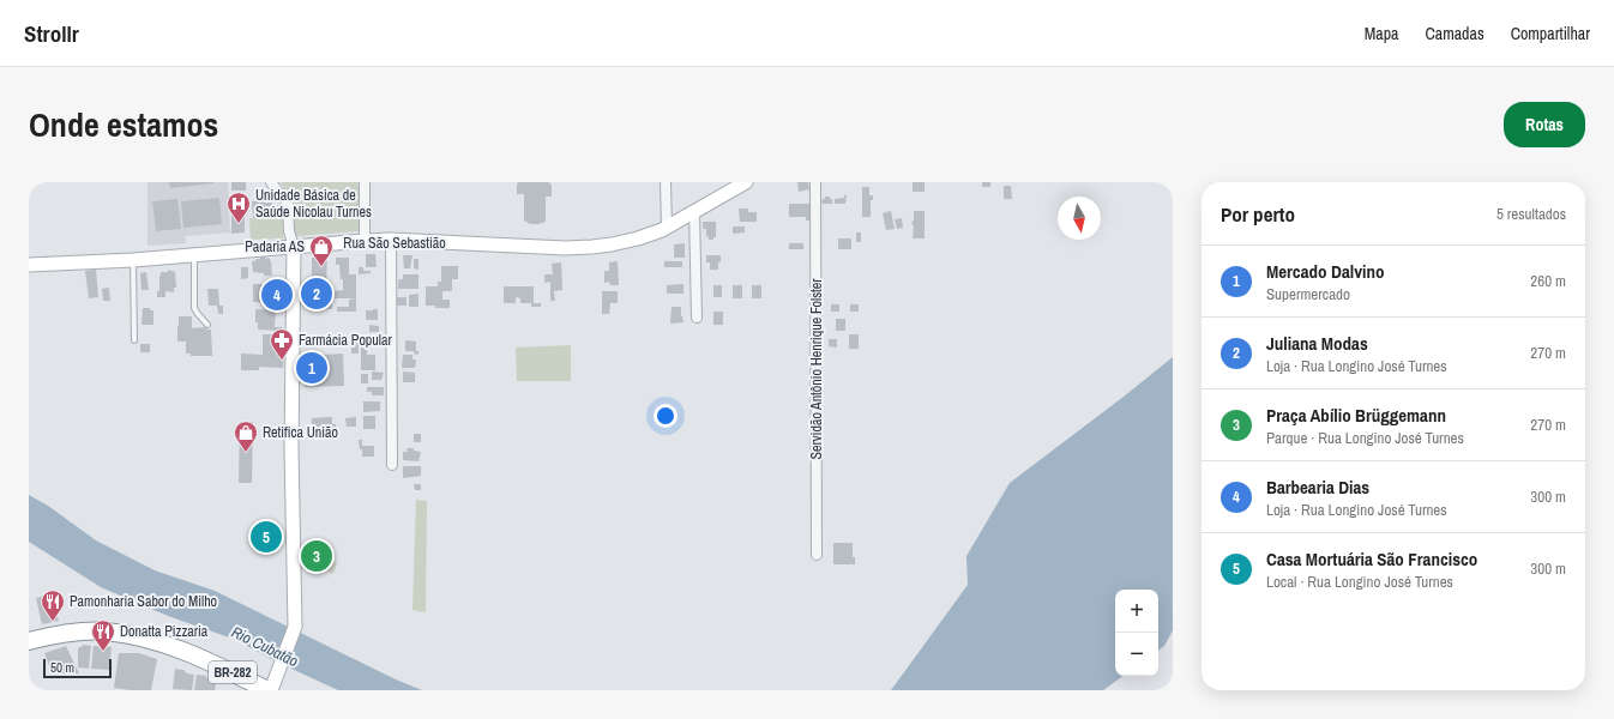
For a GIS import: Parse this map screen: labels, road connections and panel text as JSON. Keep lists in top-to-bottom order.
{
  "streets": {
    "highway": ["BR-282"],
    "main road": ["Rua São Sebastião"],
    "street": ["Servidão Antônio Henrique Folster"]
  },
  "water": ["Rio Cubatão"],
  "places": {
    "hospital": ["Unidade Básica de Saúde Nicolau Turnes"],
    "shop": ["Padaria AS", "Retifica União"],
    "pharmacy": ["Farmácia Popular"],
    "restaurant": ["Pamonharia Sabor do Milho", "Donatta Pizzaria"]
  },
  "scale_bar": "50 m",
  "north": "bottom",
  "page": {
    "header": "Strollr",
    "nav": ["Mapa", "Camadas", "Compartilhar"],
    "title": "Onde estamos",
    "buttons": "Rotas",
    "heading": ["Por perto", "5 resultados"],
    "list": [
      {
        "mark": "1",
        "name": "Mercado Dalvino",
        "note": "Supermercado",
        "value": "260 m"
      },
      {
        "mark": "2",
        "name": "Juliana Modas",
        "note": "Loja · Rua Longino José Turnes",
        "value": "270 m"
      },
      {
        "mark": "3",
        "name": "Praça Abílio Brüggemann",
        "note": "Parque · Rua Longino José Turnes",
        "value": "270 m"
      },
      {
        "mark": "4",
        "name": "Barbearia Dias",
        "note": "Loja · Rua Longino José Turnes",
        "value": "300 m"
      },
      {
        "mark": "5",
        "name": "Casa Mortuária São Francisco",
        "note": "Local · Rua Longino José Turnes",
        "value": "300 m"
      }
    ],
    "pins": [
      "2",
      "4",
      "1",
      "5",
      "3"
    ],
    "map_buttons": ["+", "−"],
    "scale": "50 m"
  }
}
